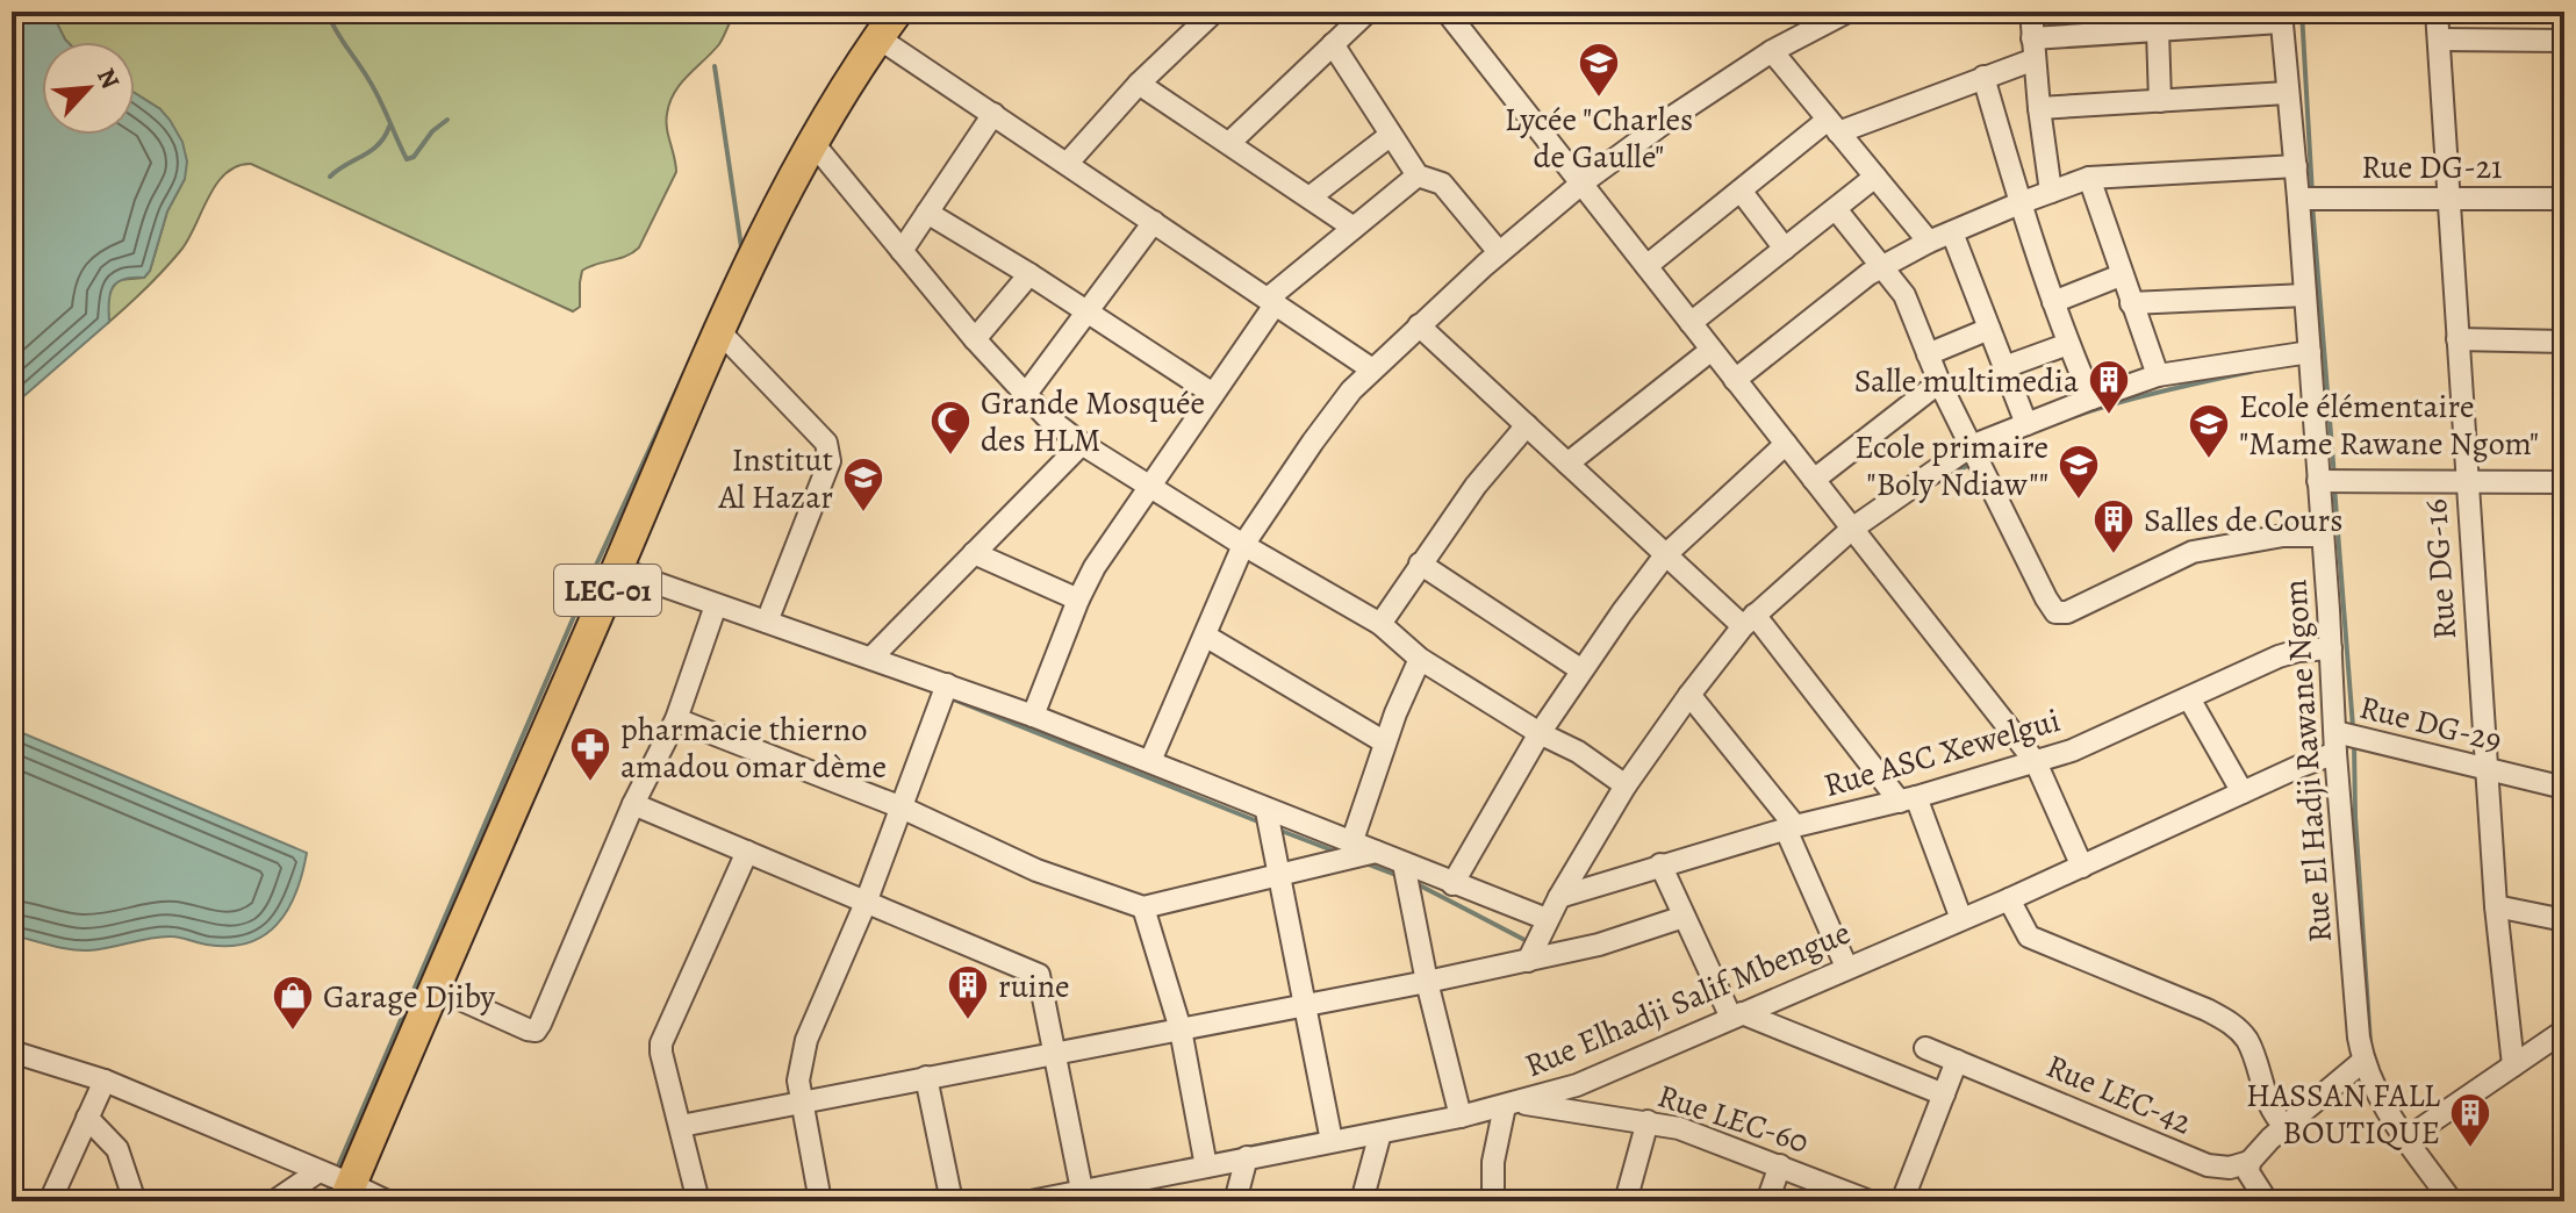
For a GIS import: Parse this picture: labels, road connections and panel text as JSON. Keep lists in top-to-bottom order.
{
  "streets": {
    "highway": ["LEC-01"],
    "street": [
      "Rue DG-21",
      "Rue DG-16",
      "Rue DG-29",
      "Rue ASC Xewelgui",
      "Rue El Hadji Rawane Ngom",
      "Rue Elhadji Salif Mbengue",
      "Rue LEC-42",
      "Rue LEC-60"
    ]
  },
  "crossings": [
    ["Rue DG-21", "Rue DG-16"],
    ["Rue DG-21", "Rue El Hadji Rawane Ngom"],
    ["Rue DG-16", "Rue DG-29"],
    ["Rue DG-29", "Rue El Hadji Rawane Ngom"],
    ["Rue DG-29", "Rue Elhadji Salif Mbengue"],
    ["Rue ASC Xewelgui", "Rue El Hadji Rawane Ngom"],
    ["Rue El Hadji Rawane Ngom", "Rue Elhadji Salif Mbengue"],
    ["Rue Elhadji Salif Mbengue", "Rue LEC-60"]
  ],
  "places": {
    "school or university": [
      "Lycée \"Charles de Gaulle\"",
      "Ecole élémentaire \"Mame Rawane Ngom\"",
      "Ecole primaire \"Boly Ndiaw\"\"",
      "Institut Al Hazar"
    ],
    "building": [
      "Salle multimedia",
      "Salles de Cours",
      "ruine",
      "HASSAN FALL BOUTIQUE"
    ],
    "mosque": ["Grande Mosquée des HLM"],
    "pharmacy": ["pharmacie thierno amadou omar dème"],
    "shop": ["Garage Djiby"]
  },
  "north": "top right"
}
